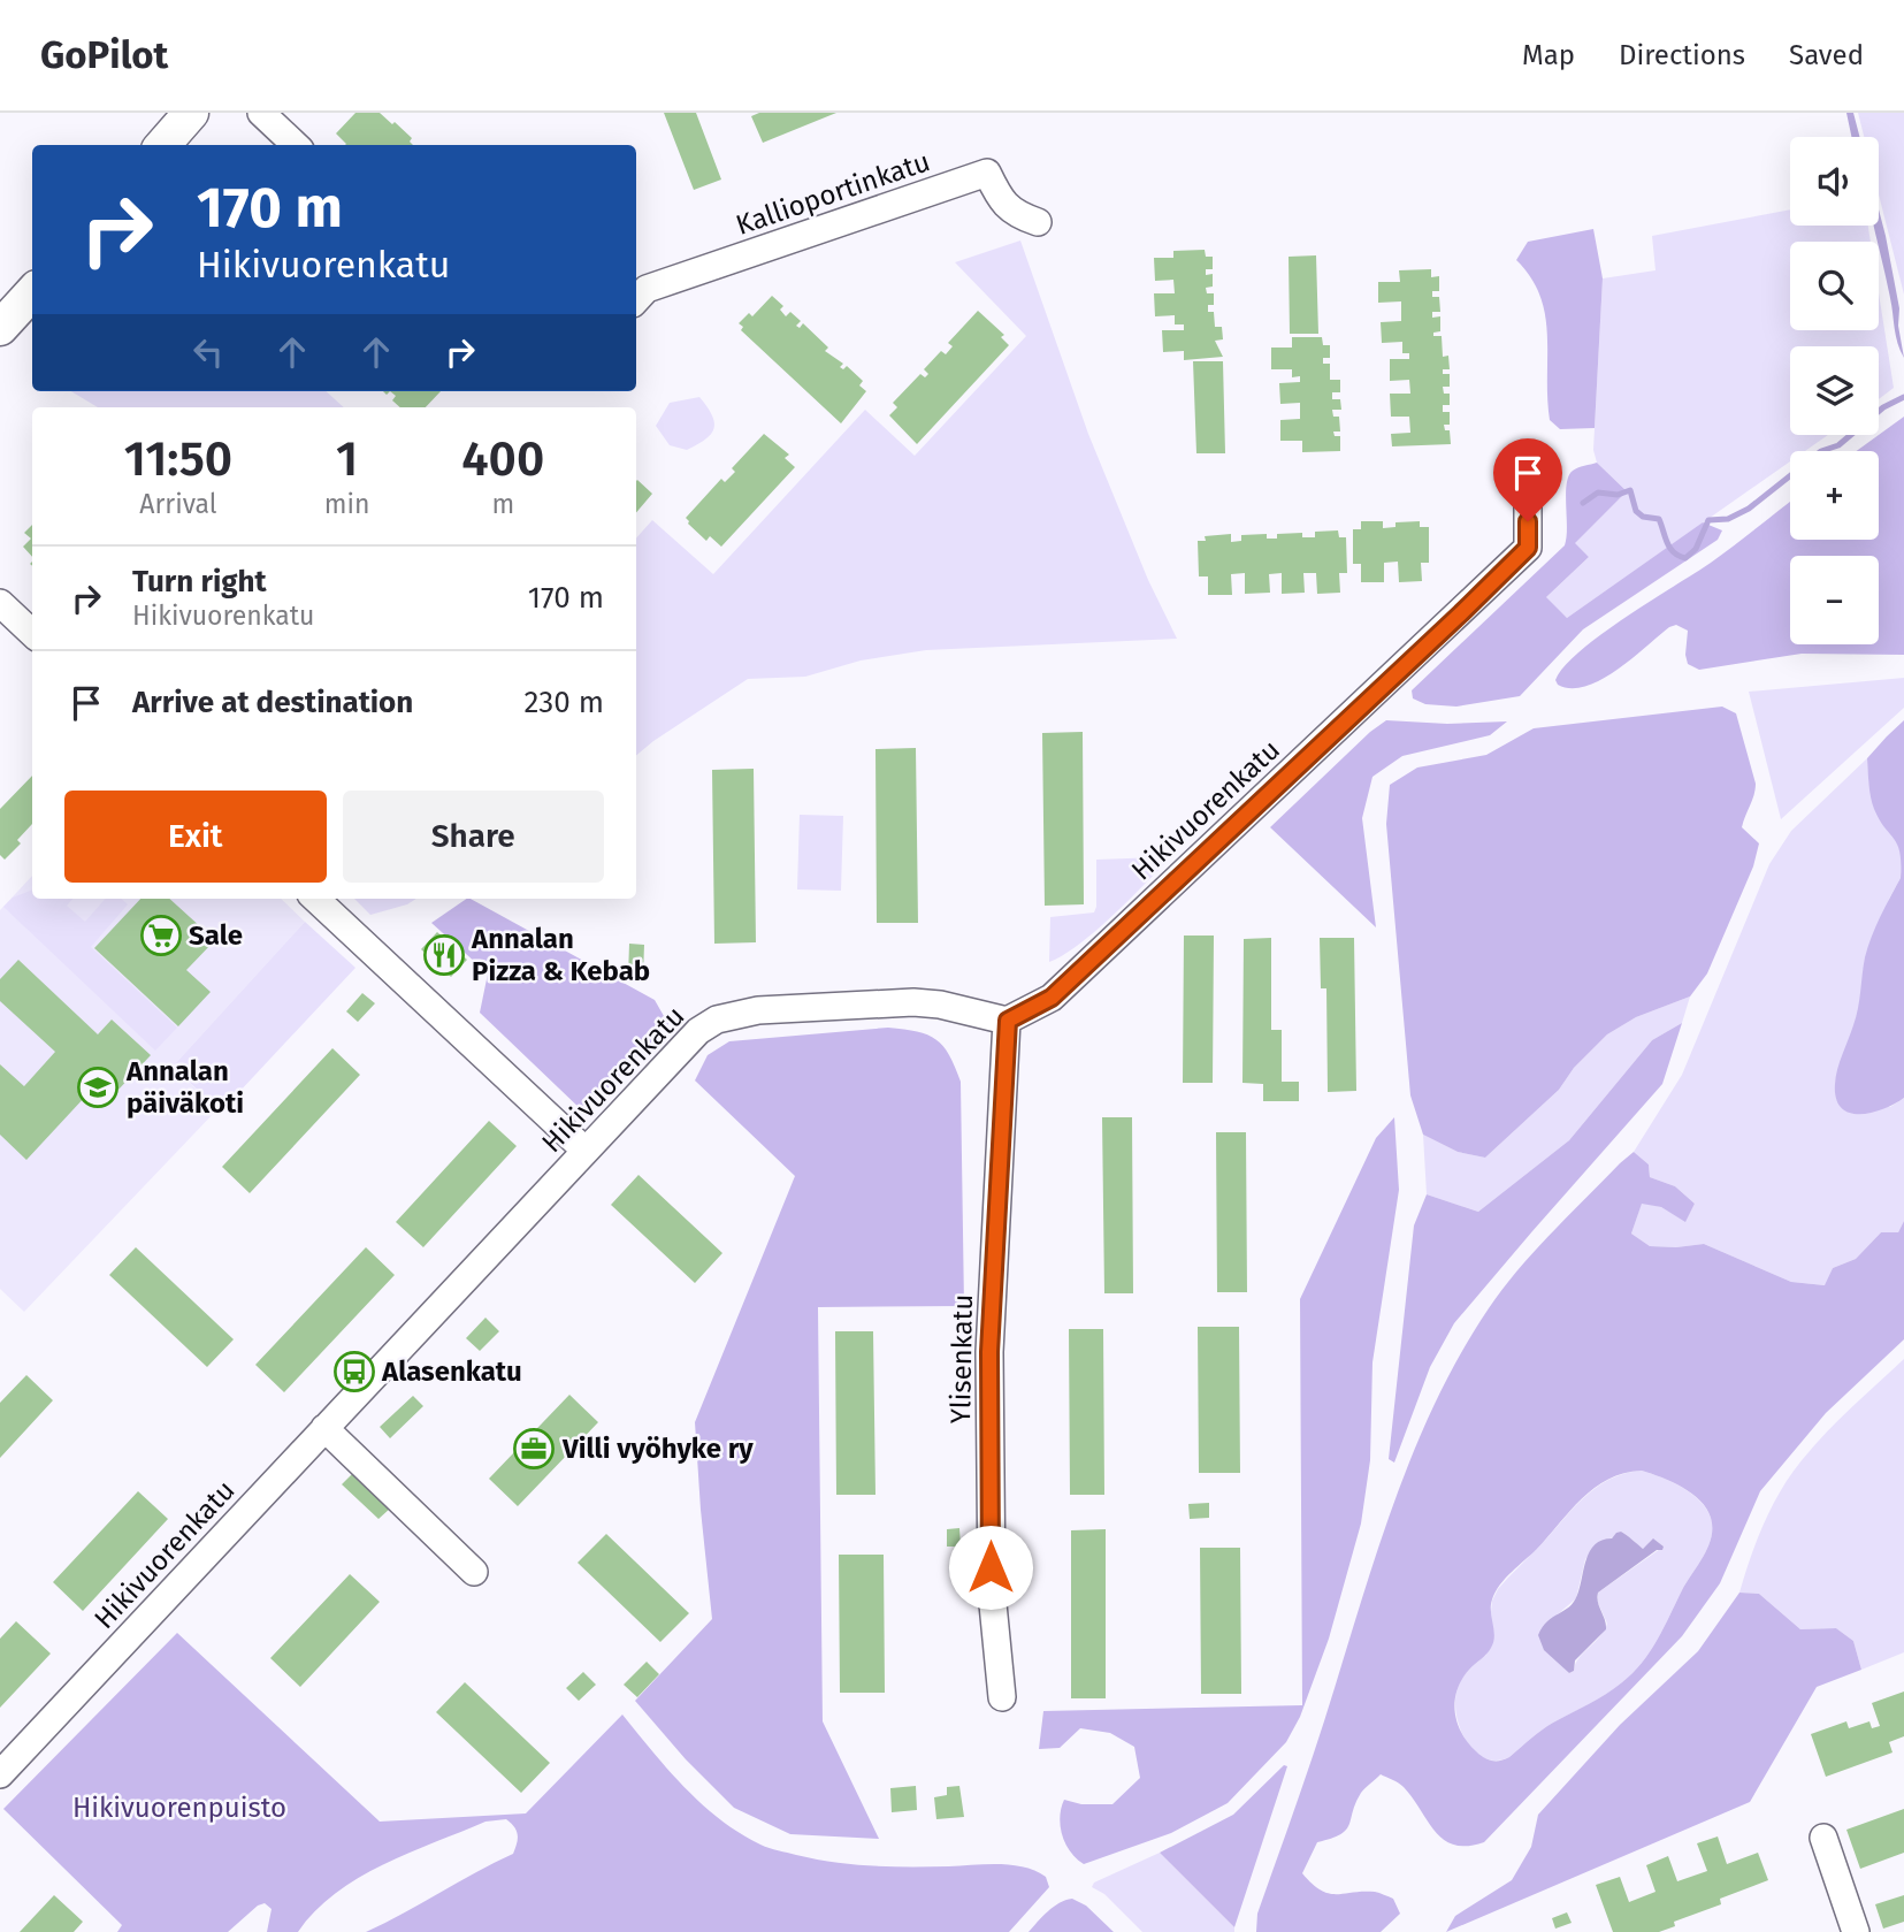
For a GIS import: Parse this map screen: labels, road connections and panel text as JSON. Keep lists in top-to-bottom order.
{
  "streets": {
    "street": ["Kallioportinkatu", "Hikivuorenkatu", "Ylisenkatu"]
  },
  "crossings": [
    ["Hikivuorenkatu", "Ylisenkatu"]
  ],
  "parks": ["Hikivuorenpuisto"],
  "places": {
    "supermarket": ["Sale"],
    "restaurant": ["Annalan Pizza & Kebab"],
    "school or university": ["Annalan päiväkoti"],
    "bus stop": ["Alasenkatu"],
    "office": ["Villi vyöhyke ry"]
  },
  "page": {
    "header": "GoPilot",
    "nav": ["Map", "Directions", "Saved"],
    "map_buttons": ["+", "−"],
    "turn": ["170 m", "Hikivuorenkatu"],
    "eta": [
      "11:50",
      "Arrival",
      "1",
      "min",
      "400",
      "m"
    ],
    "list": [
      {
        "name": "Turn right",
        "note": "Hikivuorenkatu",
        "value": "170 m"
      },
      {
        "name": "Arrive at destination",
        "value": "230 m"
      }
    ],
    "buttons": ["Exit", "Share"]
  }
}
